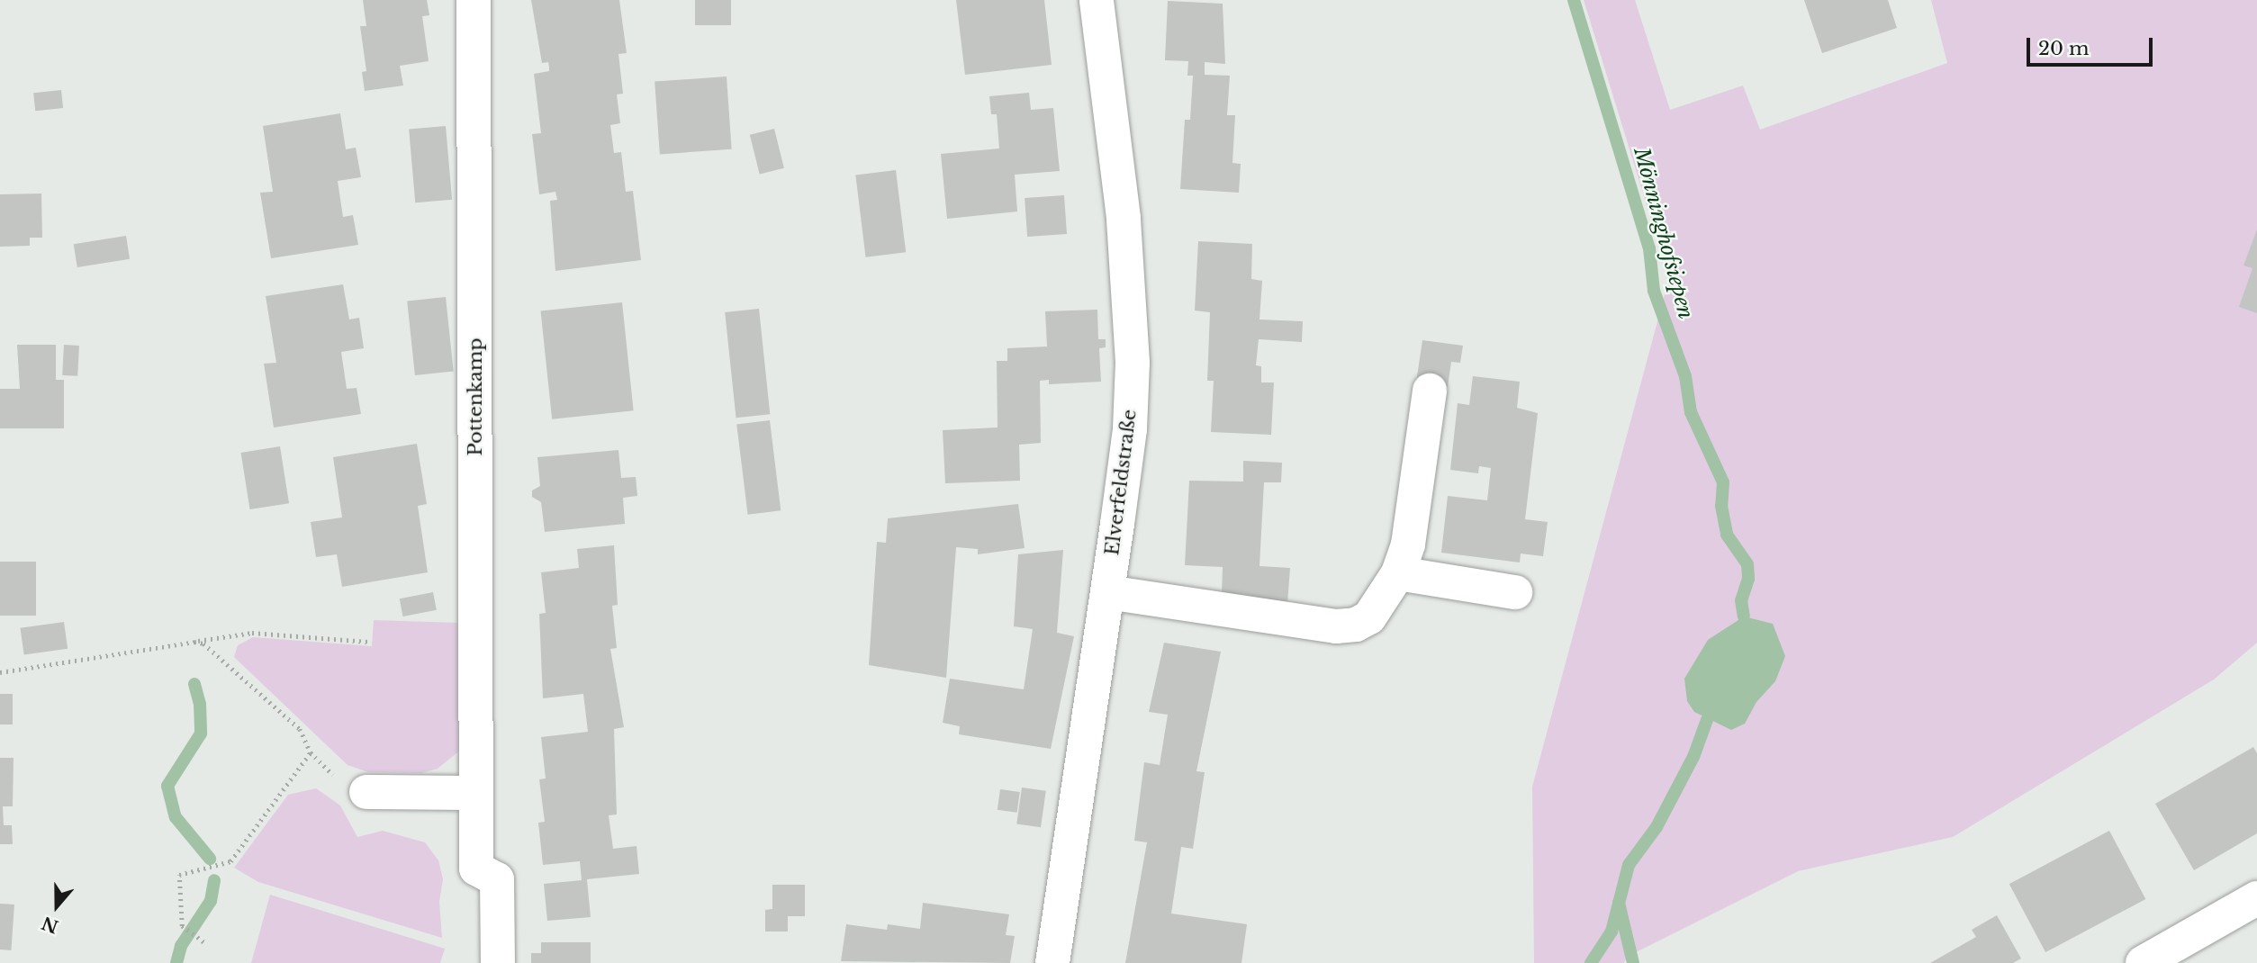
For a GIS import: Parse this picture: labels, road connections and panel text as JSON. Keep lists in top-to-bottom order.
{
  "streets": {
    "street": ["Pottenkamp", "Elverfeldstraße"]
  },
  "water": ["Mönninghofsiepen"],
  "scale_bar": "20 m",
  "north": "bottom"
}
